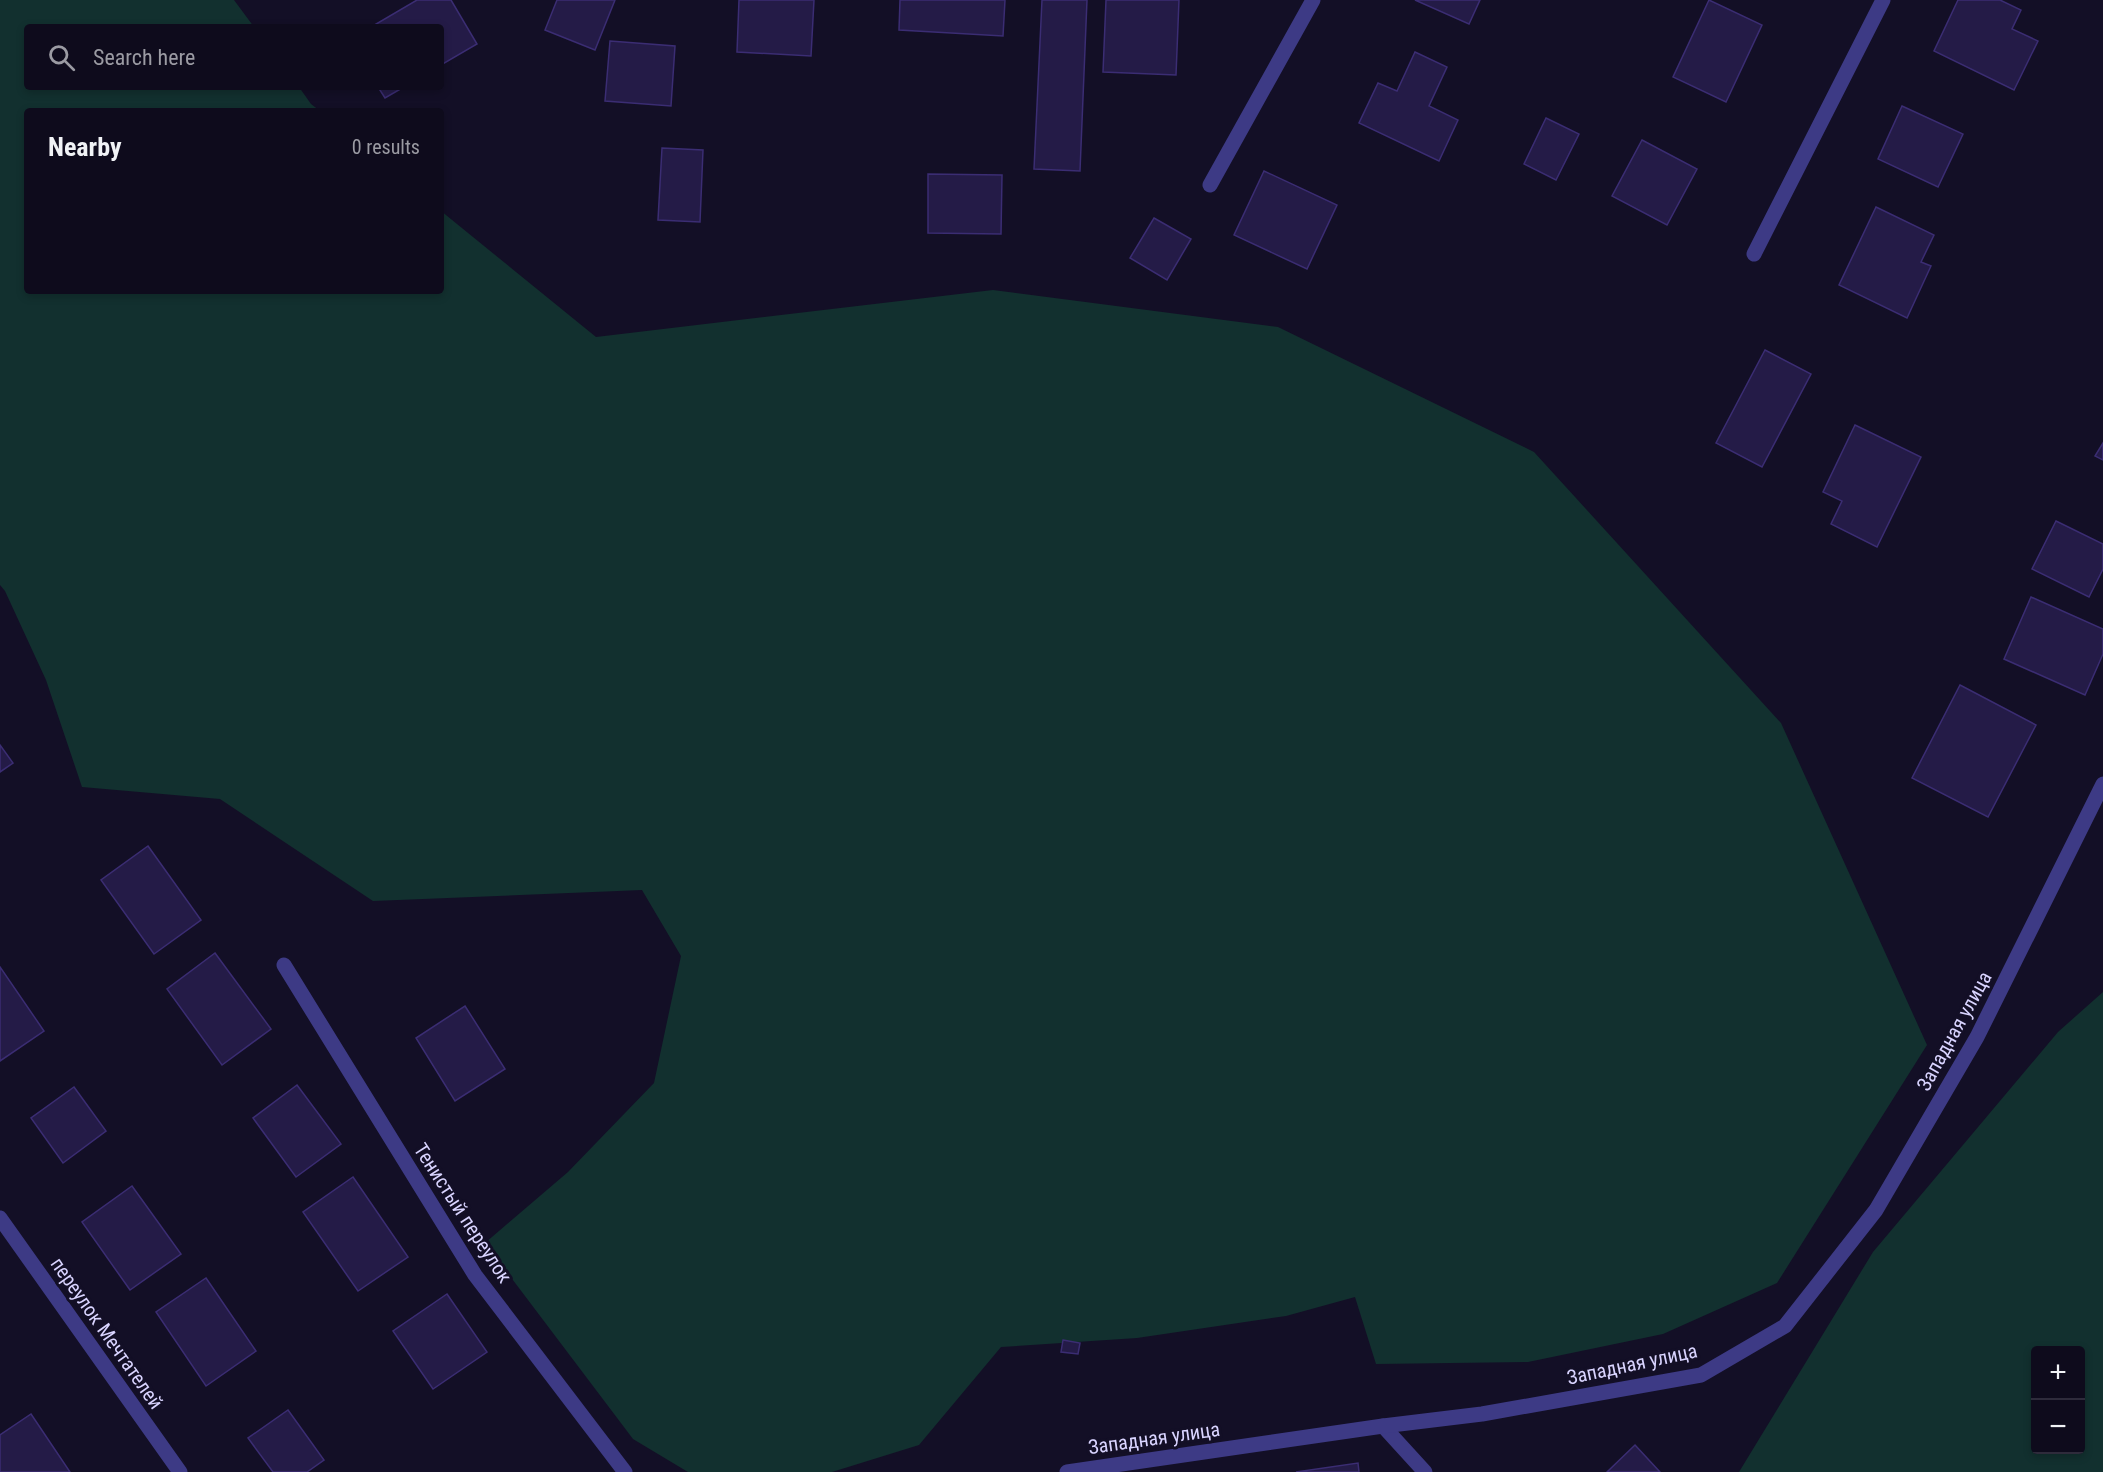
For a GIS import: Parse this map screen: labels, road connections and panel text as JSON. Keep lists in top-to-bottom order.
{
  "streets": {
    "street": ["Западная улица", "Тенистый переулок", "переулок Мечтателей"]
  },
  "page": {
    "search": "Search here",
    "heading": ["Nearby", "0 results"],
    "map_buttons": ["+", "−"]
  }
}
